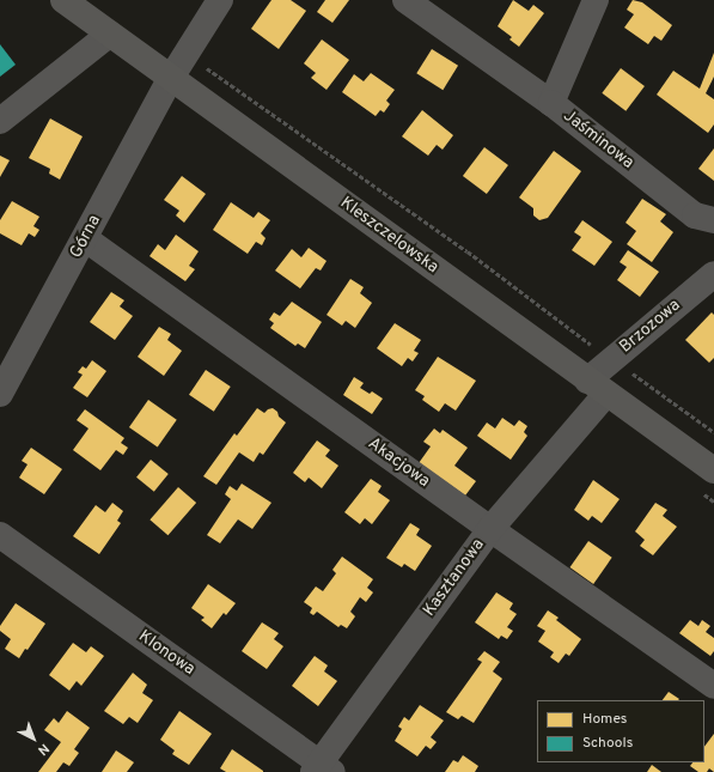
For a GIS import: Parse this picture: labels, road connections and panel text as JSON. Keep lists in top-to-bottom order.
{
  "streets": {
    "main road": ["Kleszczelowska"],
    "street": [
      "Jaśminowa",
      "Górna",
      "Brzozowa",
      "Akacjowa",
      "Kasztanowa",
      "Klonowa"
    ]
  },
  "crossings": [
    ["Kleszczelowska", "Górna"],
    ["Kleszczelowska", "Brzozowa"],
    ["Kleszczelowska", "Kasztanowa"],
    ["Górna", "Akacjowa"],
    ["Brzozowa", "Kasztanowa"],
    ["Akacjowa", "Kasztanowa"],
    ["Kasztanowa", "Klonowa"]
  ],
  "legend": ["Homes", "Schools"],
  "north": "bottom right"
}
